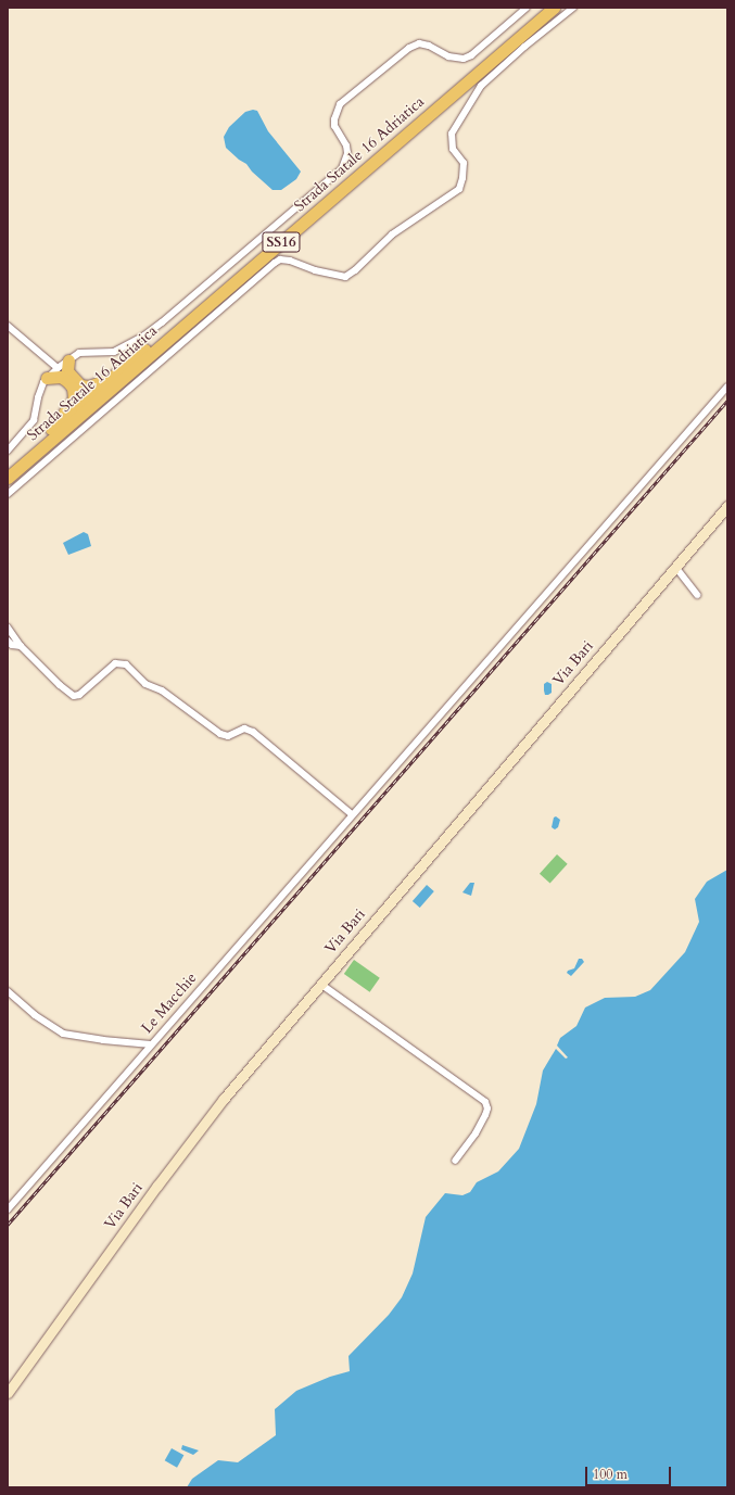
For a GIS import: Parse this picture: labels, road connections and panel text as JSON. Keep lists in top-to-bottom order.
{
  "streets": {
    "highway": ["Strada Statale 16 Adriatica", "SS16"],
    "main road": ["Via Bari"],
    "street": ["Le Macchie"]
  },
  "scale_bar": "100 m"
}
